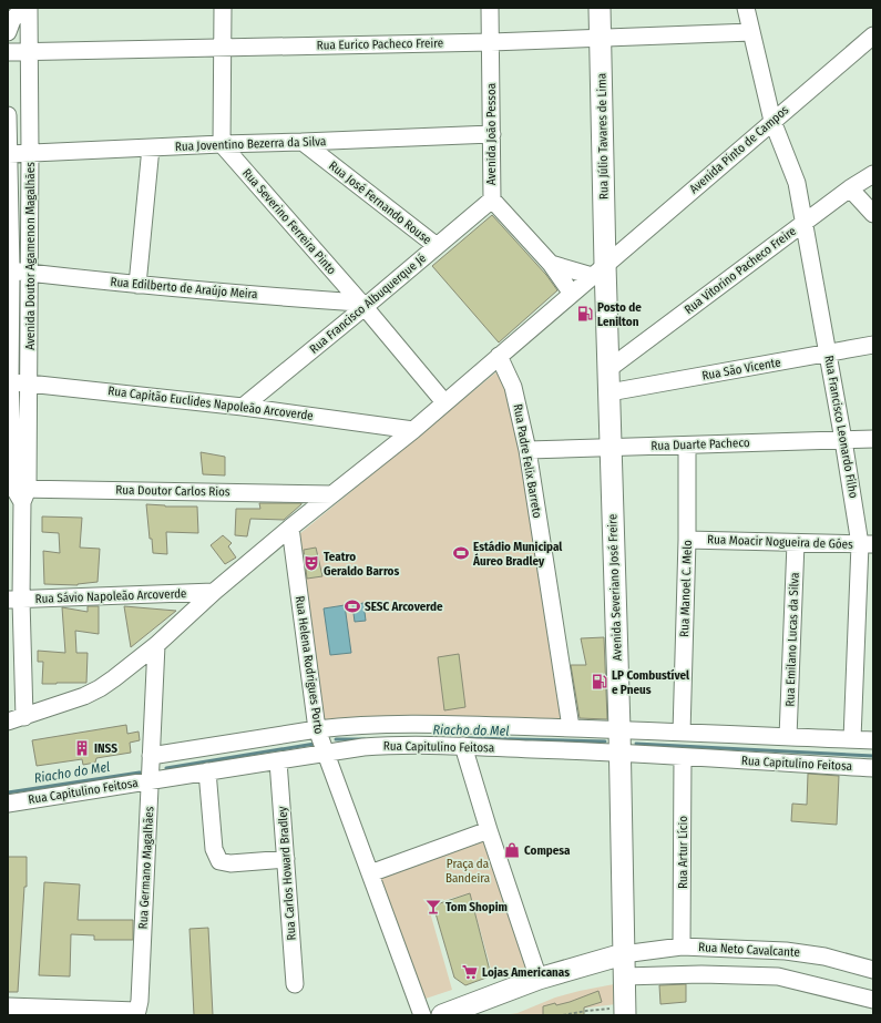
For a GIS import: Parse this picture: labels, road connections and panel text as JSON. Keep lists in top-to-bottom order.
{
  "streets": {
    "main road": ["Rua Júlio Tavares de Lima", "Avenida Severiano José Freire"],
    "street": [
      "Rua Eurico Pacheco Freire",
      "Avenida João Pessoa",
      "Rua Joventino Bezerra da Silva",
      "Avenida Pinto de Campos",
      "Rua José Fernando Rouse",
      "Rua Severino Ferreira Pinto",
      "Avenida Doutor Agamenon Magalhães",
      "Rua Vitorino Pacheco Freire",
      "Rua Edilberto de Araújo Meira",
      "Rua Francisco Albuquerque Jé",
      "Rua São Vicente",
      "Rua Capitão Euclides Napoleão Arcoverde",
      "Rua Francisco Leonardo Filho",
      "Rua Duarte Pacheco",
      "Rua Padre Felix Barreto",
      "Rua Doutor Carlos Rios",
      "Rua Moacir Nogueira de Góes",
      "Rua Manoel C. Melo",
      "Rua Sávio Napoleão Arcoverde",
      "Rua Emilano Lucas da Silva",
      "Rua Helena Rodrigues Porto",
      "Rua Capitulino Feitosa",
      "Rua Artur Lício",
      "Rua Germano Magalhães",
      "Rua Carlos Howard Bradley",
      "Rua Neto Cavalcante"
    ]
  },
  "crossings": [
    ["Rua Eurico Pacheco Freire", "Avenida João Pessoa"],
    ["Rua Eurico Pacheco Freire", "Rua Júlio Tavares de Lima"],
    ["Rua Eurico Pacheco Freire", "Avenida Doutor Agamenon Magalhães"],
    ["Rua Eurico Pacheco Freire", "Rua Francisco Leonardo Filho"],
    ["Avenida João Pessoa", "Rua Joventino Bezerra da Silva"],
    ["Avenida João Pessoa", "Avenida Pinto de Campos"],
    ["Avenida João Pessoa", "Rua Francisco Albuquerque Jé"],
    ["Rua Júlio Tavares de Lima", "Avenida Pinto de Campos"],
    ["Rua Júlio Tavares de Lima", "Avenida Severiano José Freire"],
    ["Rua Joventino Bezerra da Silva", "Rua José Fernando Rouse"],
    ["Rua Joventino Bezerra da Silva", "Rua Severino Ferreira Pinto"],
    ["Rua Joventino Bezerra da Silva", "Avenida Doutor Agamenon Magalhães"],
    ["Avenida Pinto de Campos", "Rua Severino Ferreira Pinto"],
    ["Avenida Pinto de Campos", "Avenida Doutor Agamenon Magalhães"],
    ["Avenida Pinto de Campos", "Rua Capitão Euclides Napoleão Arcoverde"],
    ["Avenida Pinto de Campos", "Rua Francisco Leonardo Filho"],
    ["Avenida Pinto de Campos", "Rua Padre Felix Barreto"],
    ["Avenida Pinto de Campos", "Rua Doutor Carlos Rios"],
    ["Avenida Pinto de Campos", "Avenida Severiano José Freire"],
    ["Avenida Pinto de Campos", "Rua Sávio Napoleão Arcoverde"],
    ["Avenida Pinto de Campos", "Rua Helena Rodrigues Porto"],
    ["Avenida Pinto de Campos", "Rua Germano Magalhães"],
    ["Rua José Fernando Rouse", "Rua Francisco Albuquerque Jé"],
    ["Rua Severino Ferreira Pinto", "Rua Edilberto de Araújo Meira"],
    ["Rua Severino Ferreira Pinto", "Rua Francisco Albuquerque Jé"],
    ["Avenida Doutor Agamenon Magalhães", "Rua Edilberto de Araújo Meira"],
    ["Avenida Doutor Agamenon Magalhães", "Rua Capitão Euclides Napoleão Arcoverde"],
    ["Avenida Doutor Agamenon Magalhães", "Rua Doutor Carlos Rios"],
    ["Avenida Doutor Agamenon Magalhães", "Rua Sávio Napoleão Arcoverde"],
    ["Rua Vitorino Pacheco Freire", "Rua Francisco Leonardo Filho"],
    ["Rua Vitorino Pacheco Freire", "Avenida Severiano José Freire"],
    ["Rua Edilberto de Araújo Meira", "Rua Francisco Albuquerque Jé"],
    ["Rua Francisco Albuquerque Jé", "Rua Capitão Euclides Napoleão Arcoverde"],
    ["Rua São Vicente", "Rua Francisco Leonardo Filho"],
    ["Rua São Vicente", "Avenida Severiano José Freire"],
    ["Rua Francisco Leonardo Filho", "Rua Duarte Pacheco"],
    ["Rua Francisco Leonardo Filho", "Rua Moacir Nogueira de Góes"],
    ["Rua Francisco Leonardo Filho", "Rua Capitulino Feitosa"],
    ["Rua Duarte Pacheco", "Rua Padre Felix Barreto"],
    ["Rua Duarte Pacheco", "Avenida Severiano José Freire"],
    ["Rua Duarte Pacheco", "Rua Manoel C. Melo"],
    ["Rua Padre Felix Barreto", "Rua Capitulino Feitosa"],
    ["Rua Moacir Nogueira de Góes", "Rua Manoel C. Melo"],
    ["Rua Moacir Nogueira de Góes", "Rua Emilano Lucas da Silva"],
    ["Avenida Severiano José Freire", "Rua Capitulino Feitosa"],
    ["Avenida Severiano José Freire", "Rua Neto Cavalcante"],
    ["Rua Manoel C. Melo", "Rua Capitulino Feitosa"],
    ["Rua Emilano Lucas da Silva", "Rua Capitulino Feitosa"],
    ["Rua Helena Rodrigues Porto", "Rua Capitulino Feitosa"],
    ["Rua Capitulino Feitosa", "Rua Artur Lício"],
    ["Rua Capitulino Feitosa", "Rua Germano Magalhães"],
    ["Rua Capitulino Feitosa", "Rua Carlos Howard Bradley"],
    ["Rua Artur Lício", "Rua Neto Cavalcante"]
  ],
  "water": ["Riacho do Mel"],
  "parks": ["Praça da Bandeira"],
  "places": {
    "fuel station": ["Posto de Lenilton", "LP Combustível e Pneus"],
    "sports": ["Estádio Municipal Áureo Bradley", "SESC Arcoverde"],
    "theatre": ["Teatro Geraldo Barros"],
    "building": ["INSS"],
    "shop": ["Compesa"],
    "bar": ["Tom Shopim"],
    "supermarket": ["Lojas Americanas"]
  }
}
